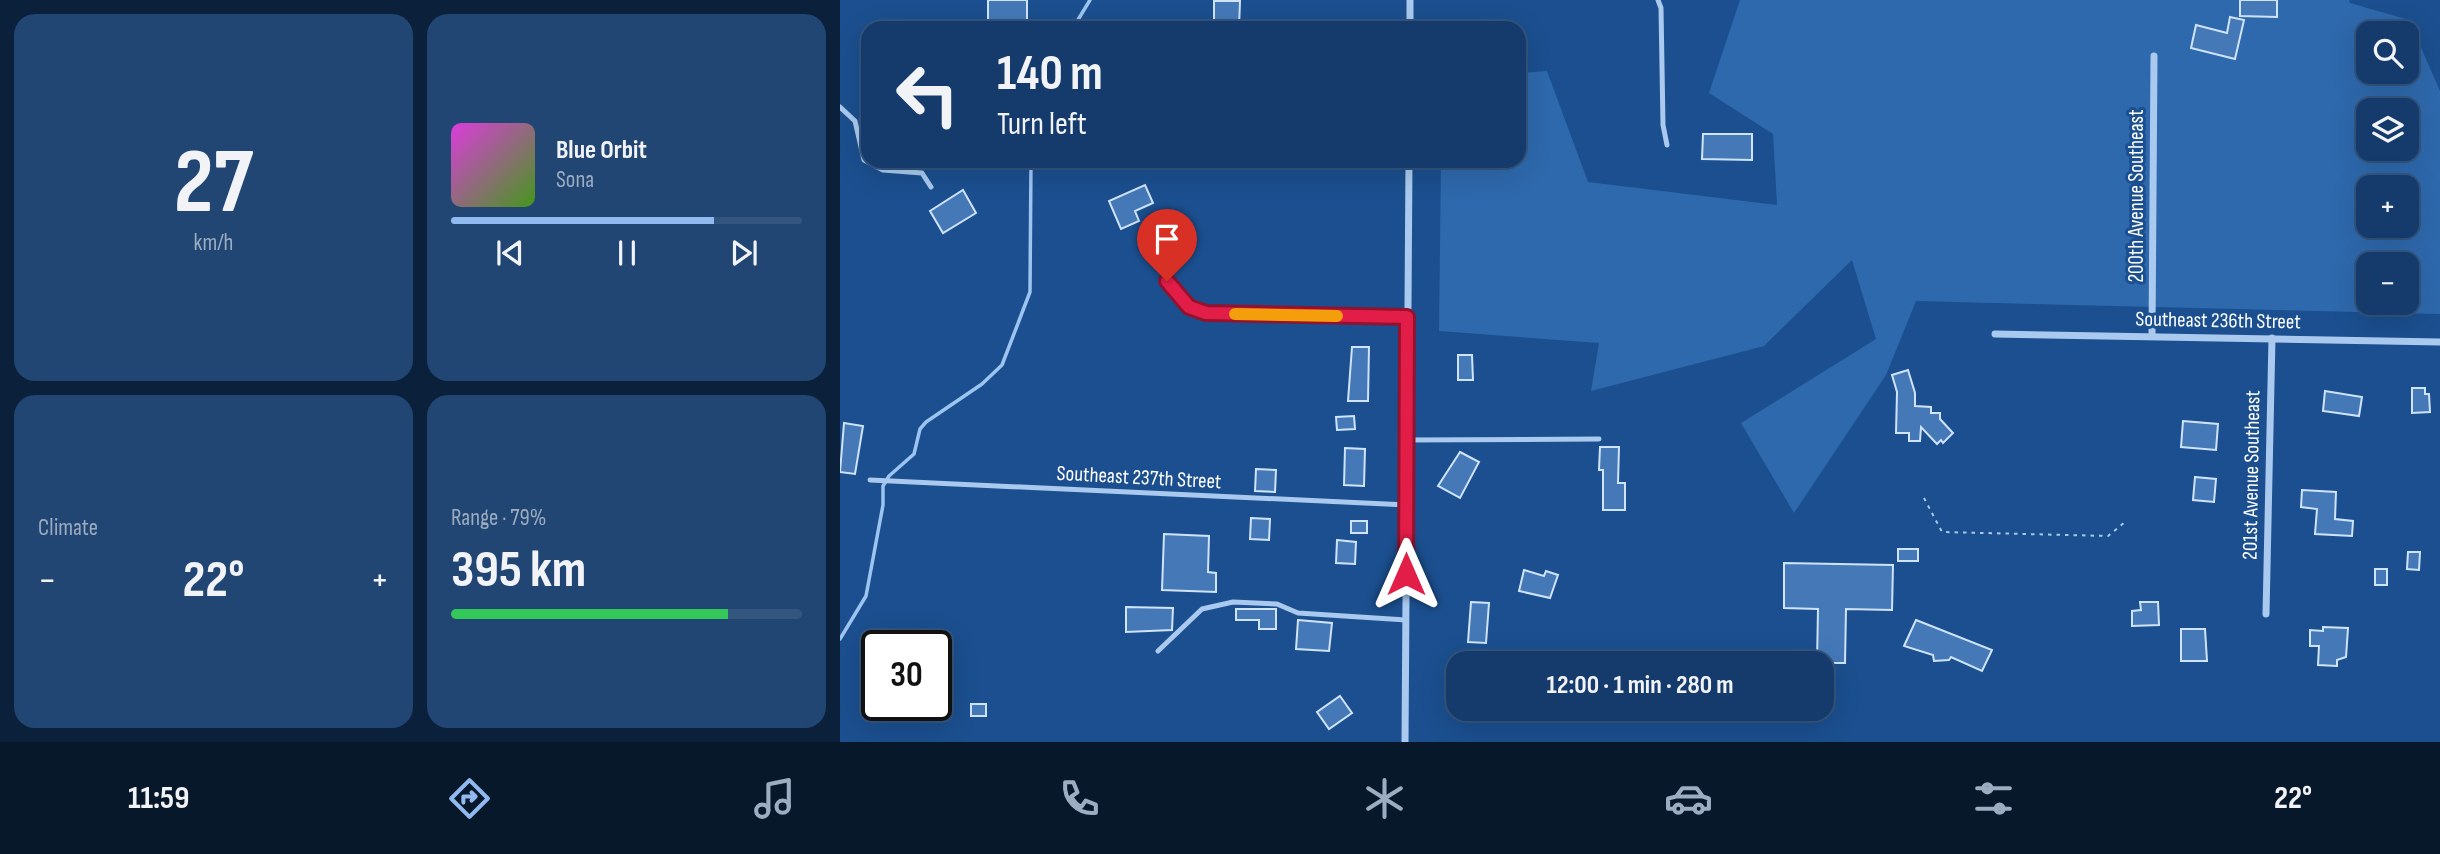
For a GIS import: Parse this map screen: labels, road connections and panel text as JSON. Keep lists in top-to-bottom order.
{
  "streets": {
    "street": ["200th Avenue Southeast", "Southeast 236th Street", "201st Avenue Southeast"],
    "lane": ["Southeast 237th Street"]
  },
  "crossings": [
    ["200th Avenue Southeast", "Southeast 236th Street"],
    ["Southeast 236th Street", "201st Avenue Southeast"]
  ],
  "page": {
    "tile": [
      ["27", "km/h"],
      "Climate",
      ["Range · 79%", "395 km"]
    ],
    "map_buttons": ["+", "−"],
    "turn": ["140 m", "Turn left"],
    "song": ["Blue Orbit", "Sona"],
    "heat": ["−", "22°", "+"],
    "limit": "30",
    "trip": "12:00 · 1 min · 280 m",
    "tabs": ["11:59", "22°"]
  }
}
